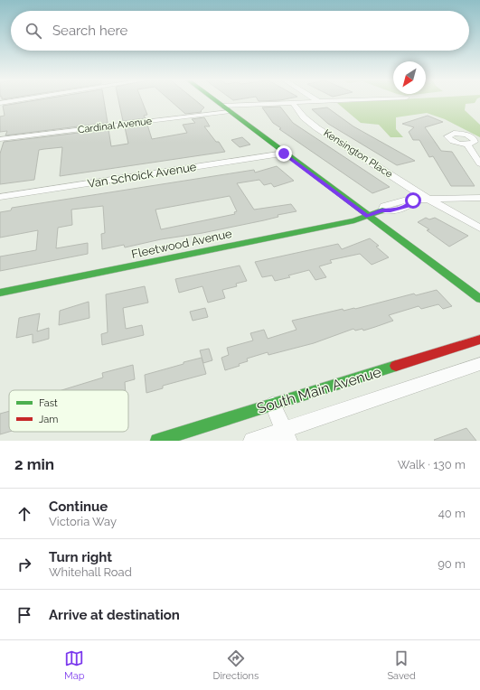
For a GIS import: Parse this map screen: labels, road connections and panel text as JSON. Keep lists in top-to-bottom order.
{
  "streets": {
    "street": [
      "Cardinal Avenue",
      "Kensington Place",
      "Van Schoick Avenue",
      "Fleetwood Avenue",
      "South Main Avenue"
    ]
  },
  "legend": ["Fast", "Jam"],
  "north": "bottom left",
  "page": {
    "search": "Search here",
    "heading": ["2 min", "Walk · 130 m"],
    "list": [
      ["Continue", "Victoria Way", "40 m"],
      ["Turn right", "Whitehall Road", "90 m"],
      "Arrive at destination"
    ],
    "nav": ["Map", "Directions", "Saved"]
  }
}
